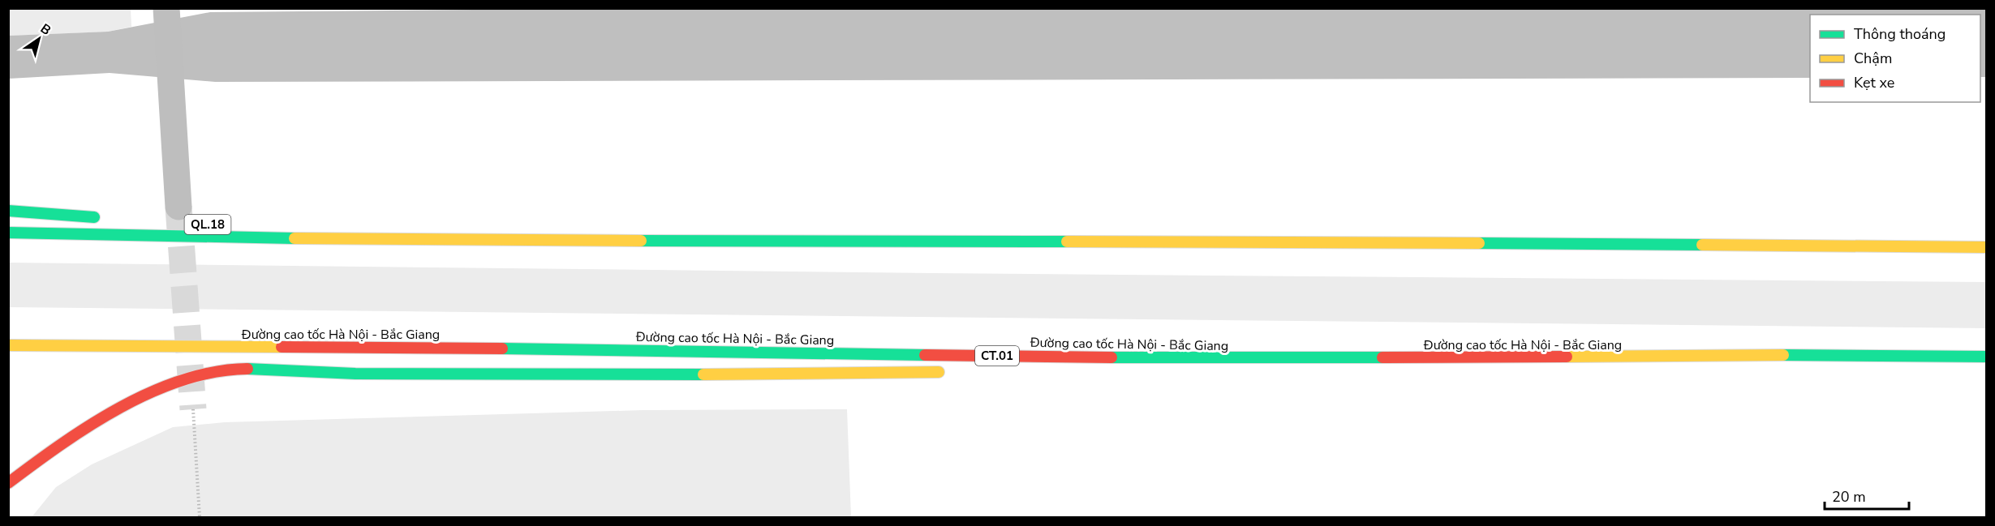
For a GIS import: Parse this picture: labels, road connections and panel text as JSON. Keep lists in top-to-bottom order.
{
  "streets": {
    "highway": ["QL.18", "Đường cao tốc Hà Nội - Bắc Giang", "CT.01"]
  },
  "legend": ["Thông thoáng", "Chậm", "Kẹt xe"],
  "scale_bar": "20 m",
  "north": "top right"
}
